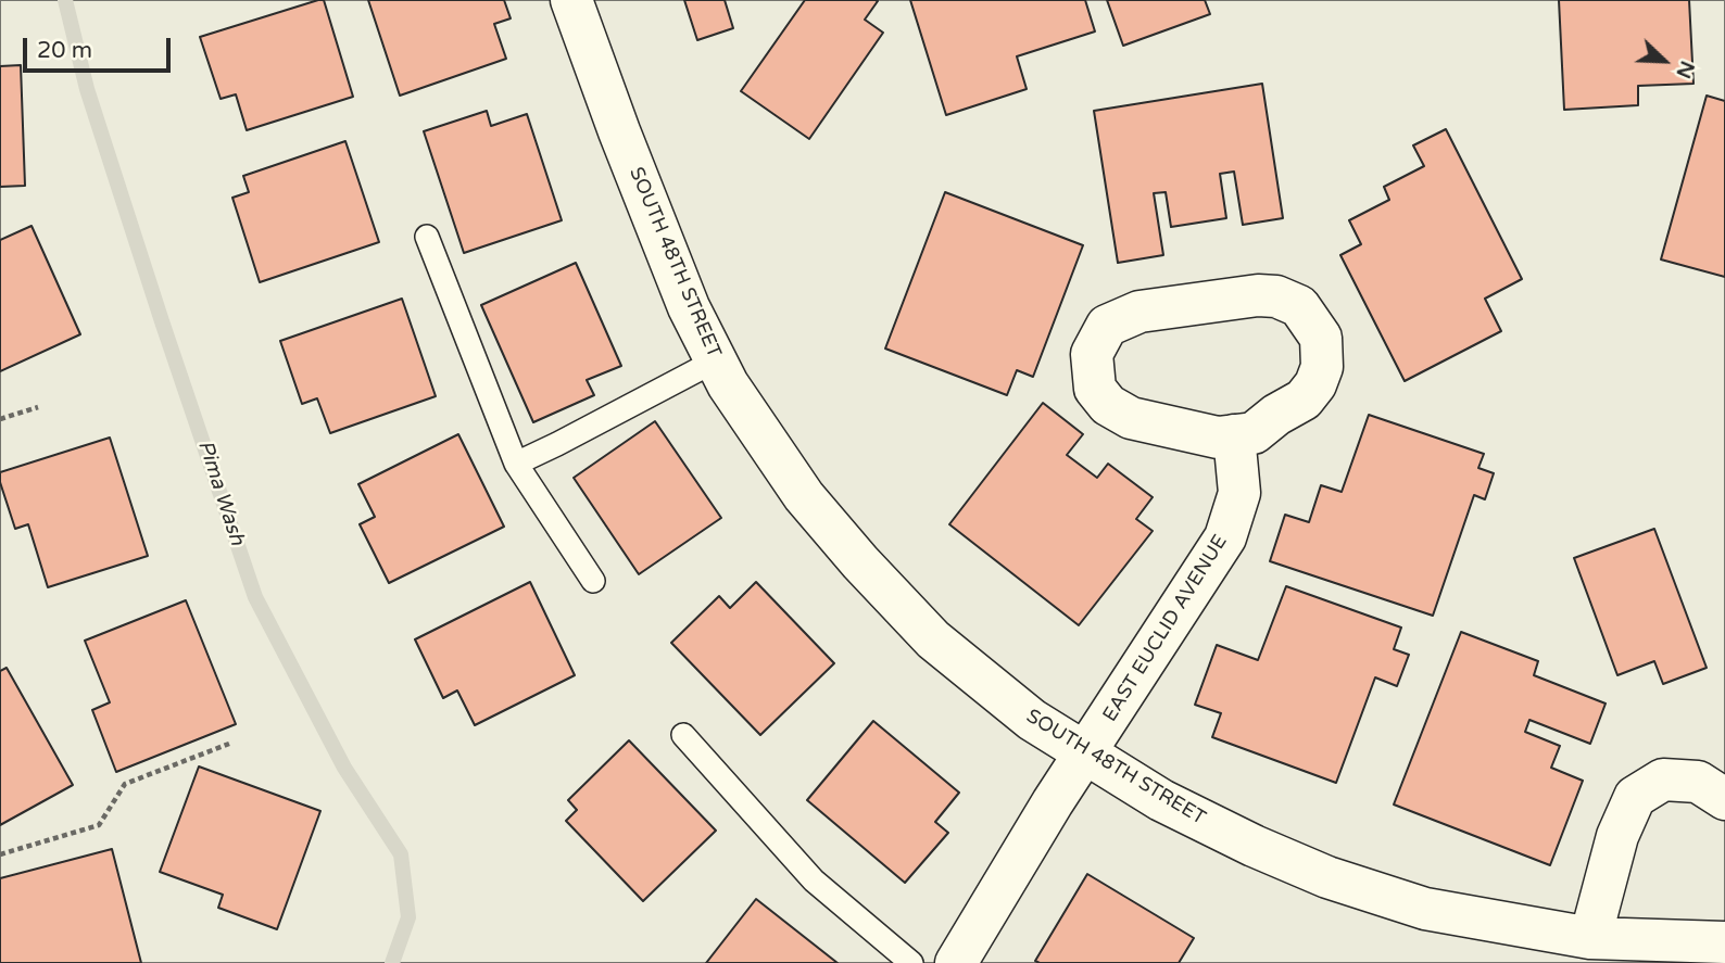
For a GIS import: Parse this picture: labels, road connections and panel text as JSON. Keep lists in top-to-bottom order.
{
  "streets": {
    "street": ["SOUTH 48TH STREET", "EAST EUCLID AVENUE"]
  },
  "crossings": [
    ["SOUTH 48TH STREET", "EAST EUCLID AVENUE"]
  ],
  "water": ["Pima Wash"],
  "scale_bar": "20 m",
  "north": "bottom right"
}
